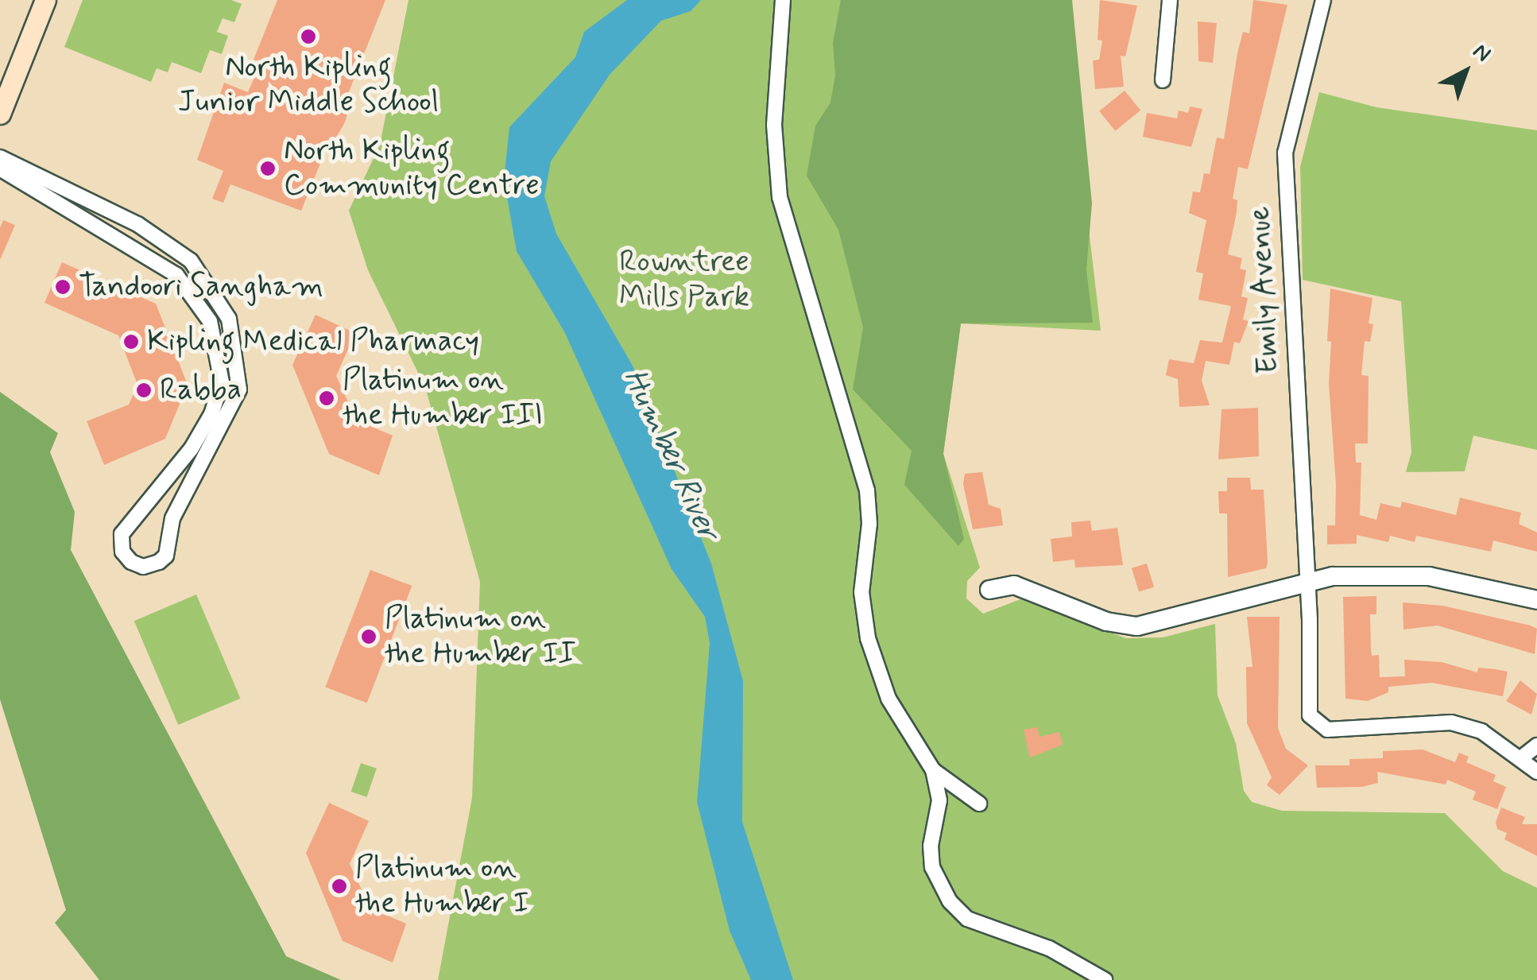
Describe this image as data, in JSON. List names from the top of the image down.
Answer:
{
  "streets": {
    "street": ["Emily Avenue"]
  },
  "water": ["Humber River"],
  "parks": ["Rowntree Mills Park"],
  "places": [
    "North Kipling Junior Middle School",
    "North Kipling Community Centre",
    "Tandoori Sangham",
    "Kipling Medical Pharmacy",
    "Rabba",
    "Platinum on the Humber III",
    "Platinum on the Humber II",
    "Platinum on the Humber I"
  ],
  "north": "top right"
}
